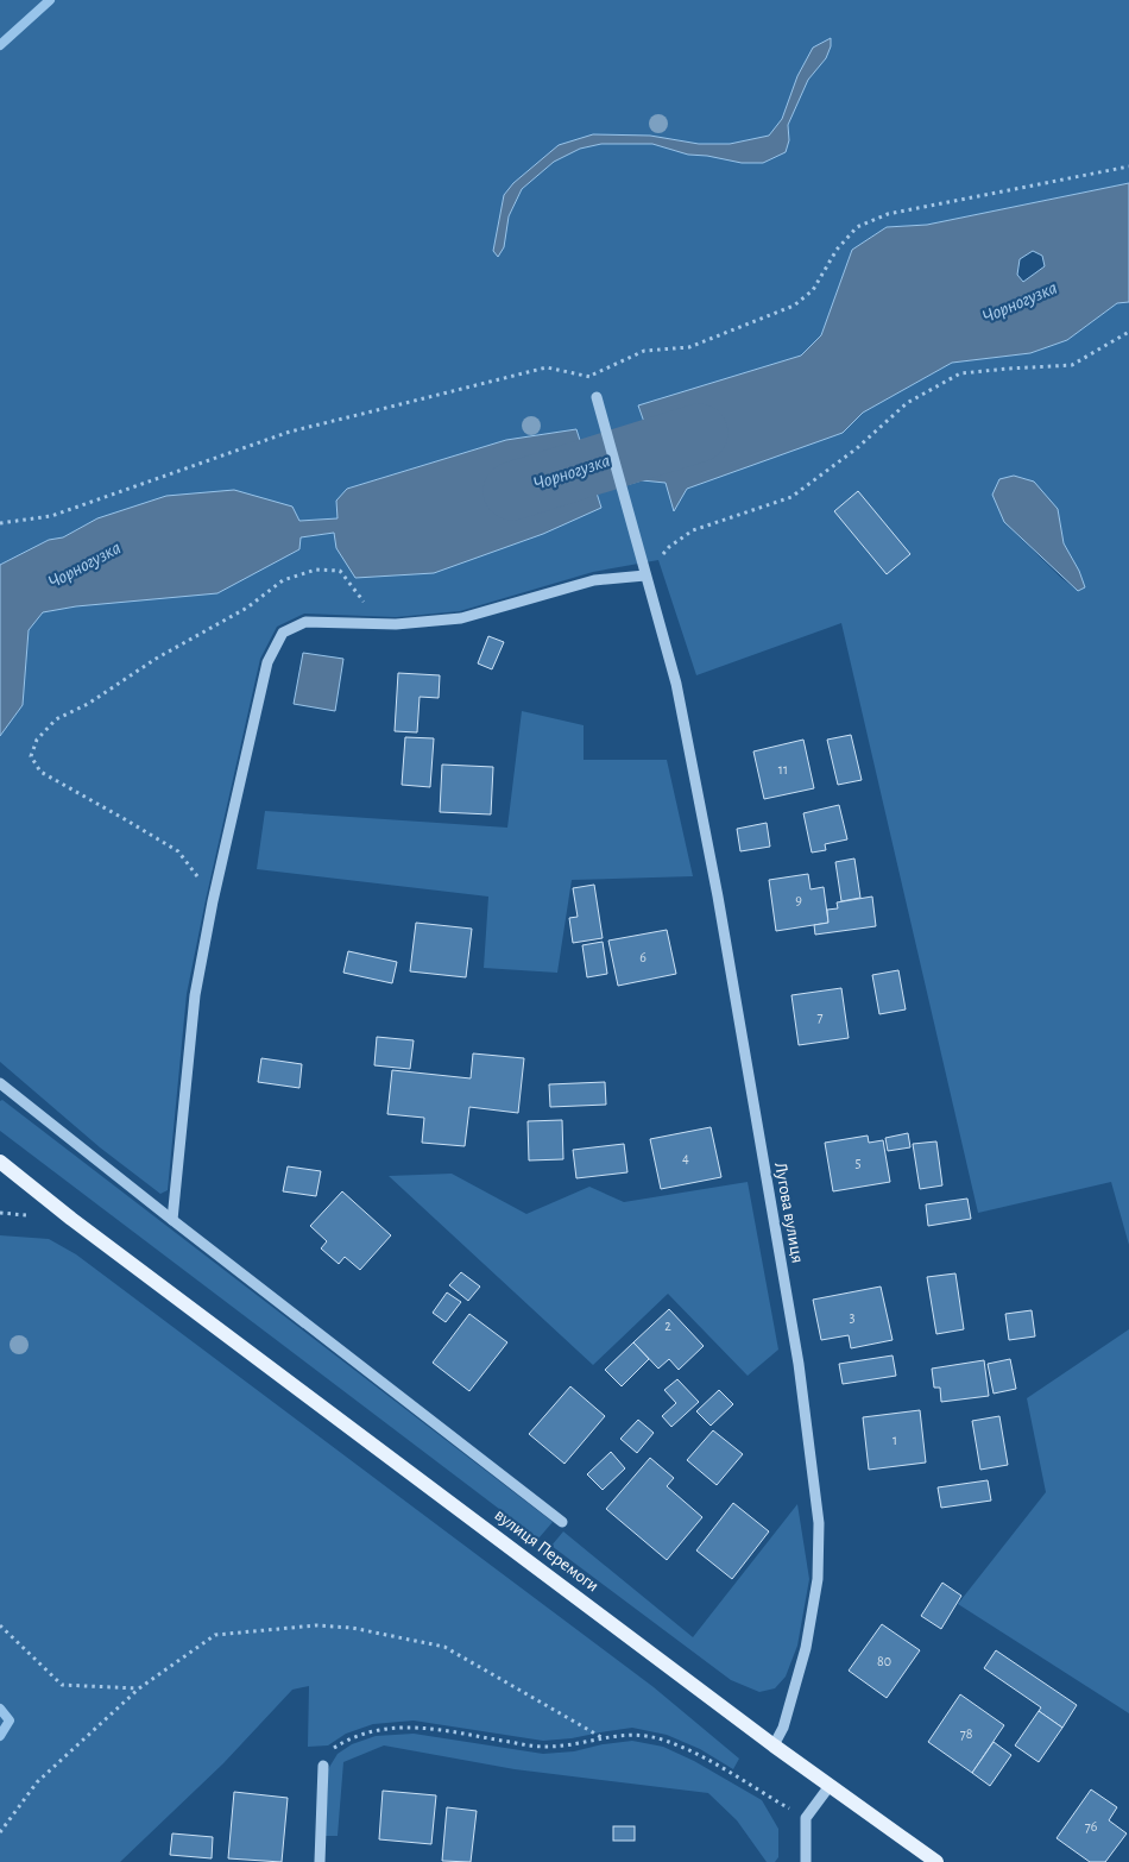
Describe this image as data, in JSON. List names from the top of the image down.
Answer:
{
  "streets": {
    "main road": ["вулиця Перемоги"],
    "street": ["Лугова вулиця"]
  },
  "crossings": [
    ["Лугова вулиця", "вулиця Перемоги"]
  ],
  "water": ["Чорногузка"],
  "house_numbers": [
    "11",
    "9",
    "6",
    "7",
    "4",
    "5",
    "3",
    "2",
    "1",
    "80",
    "78",
    "76"
  ]
}
